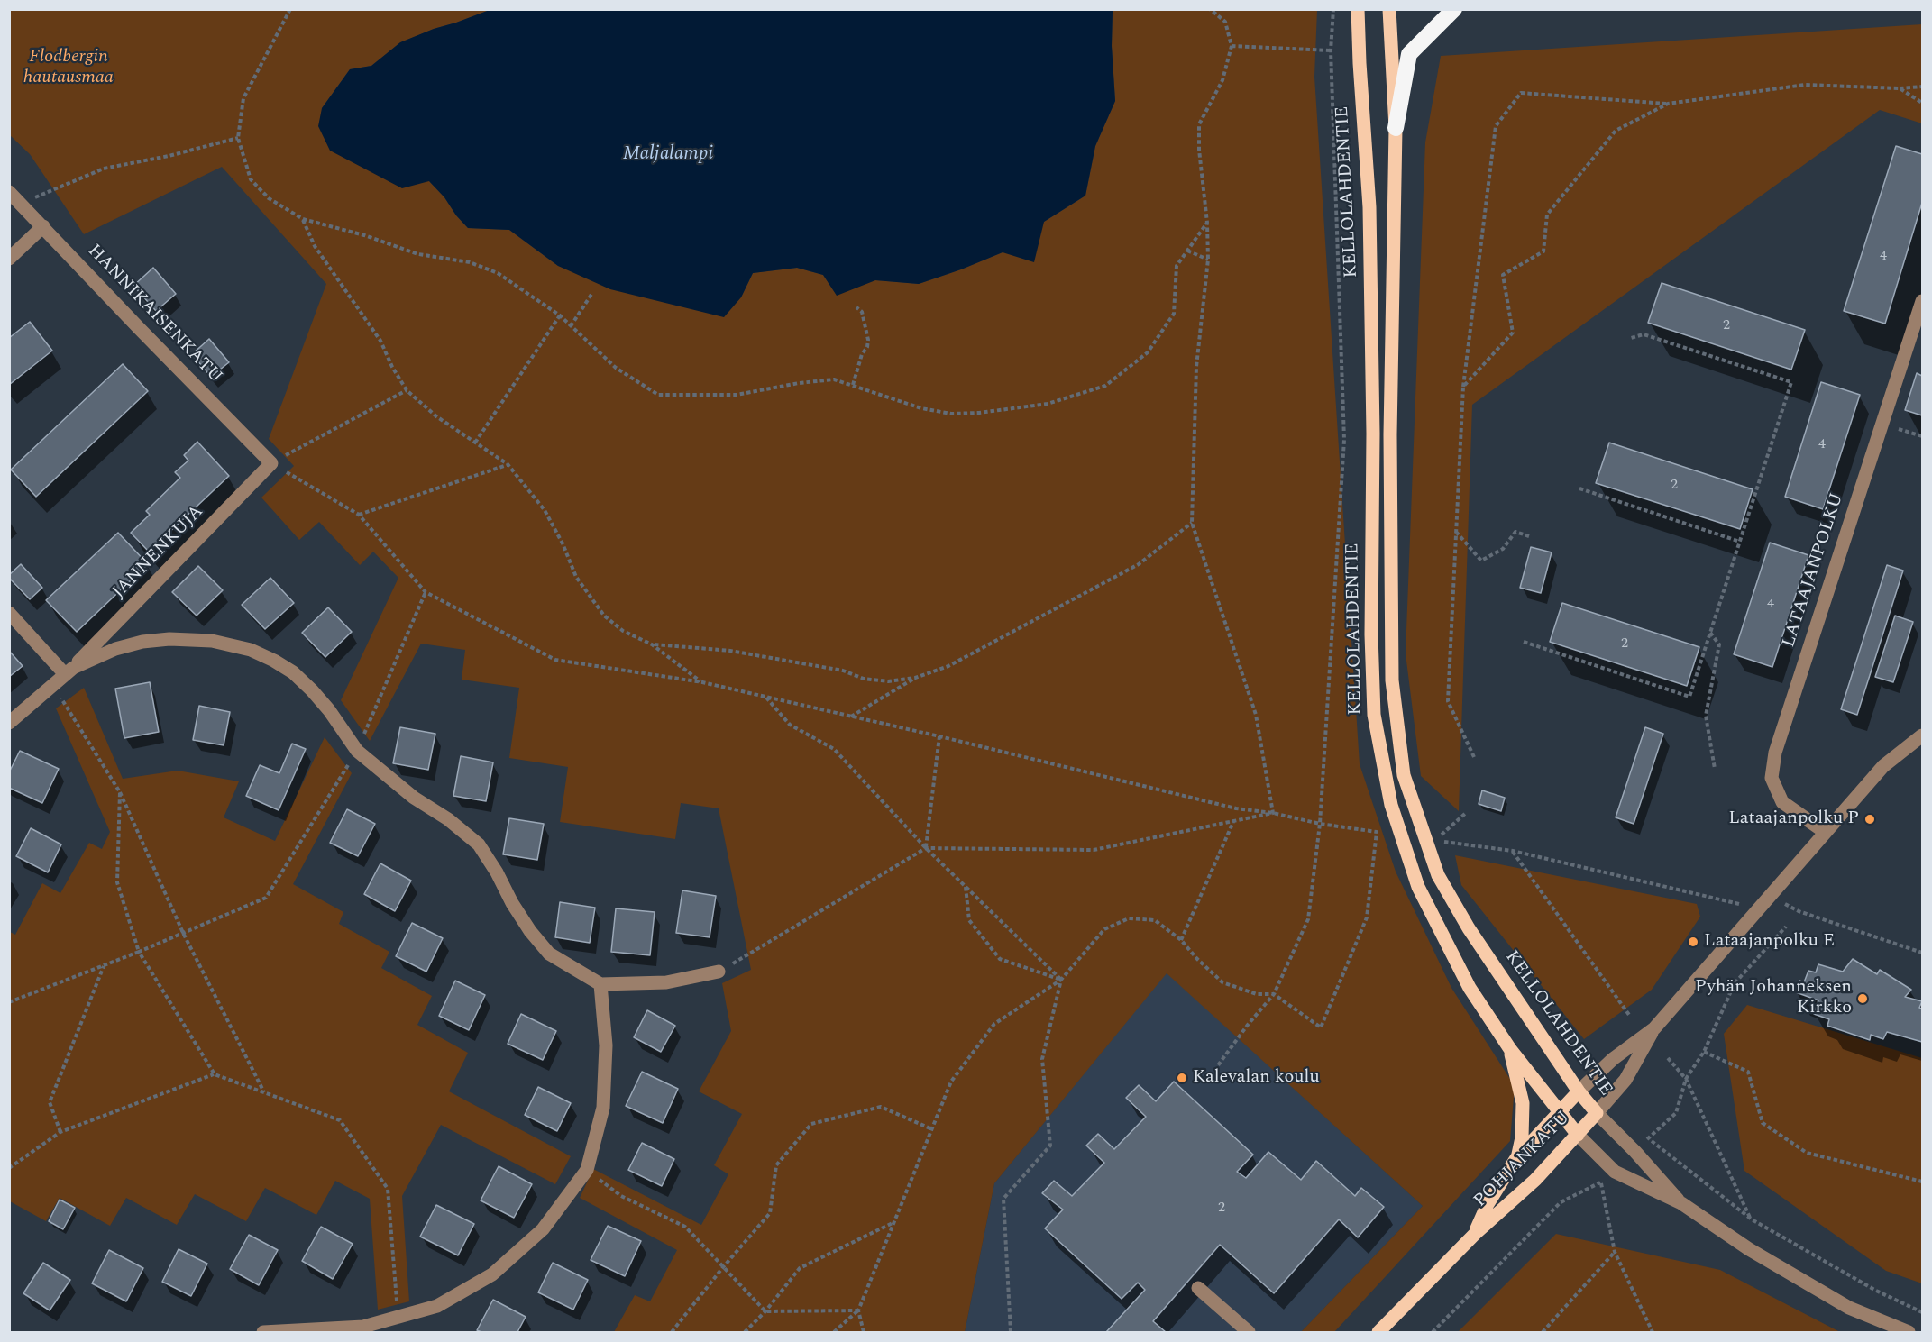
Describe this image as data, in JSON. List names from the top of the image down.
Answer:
{
  "streets": {
    "main road": ["KELLOLAHDENTIE", "POHJANKATU"],
    "street": ["HANNIKAISENKATU", "JANNENKUJA", "LATAAJANPOLKU"]
  },
  "crossings": [
    ["KELLOLAHDENTIE", "POHJANKATU"],
    ["HANNIKAISENKATU", "JANNENKUJA"]
  ],
  "water": ["Maljalampi"],
  "parks": ["Flodbergin hautausmaa"],
  "places": [
    "Lataajanpolku P",
    "Lataajanpolku E",
    "Pyhän Johanneksen Kirkko",
    "Kalevalan koulu"
  ],
  "house_numbers": [
    "4",
    "2",
    "4",
    "2",
    "4",
    "2",
    "2"
  ]
}
